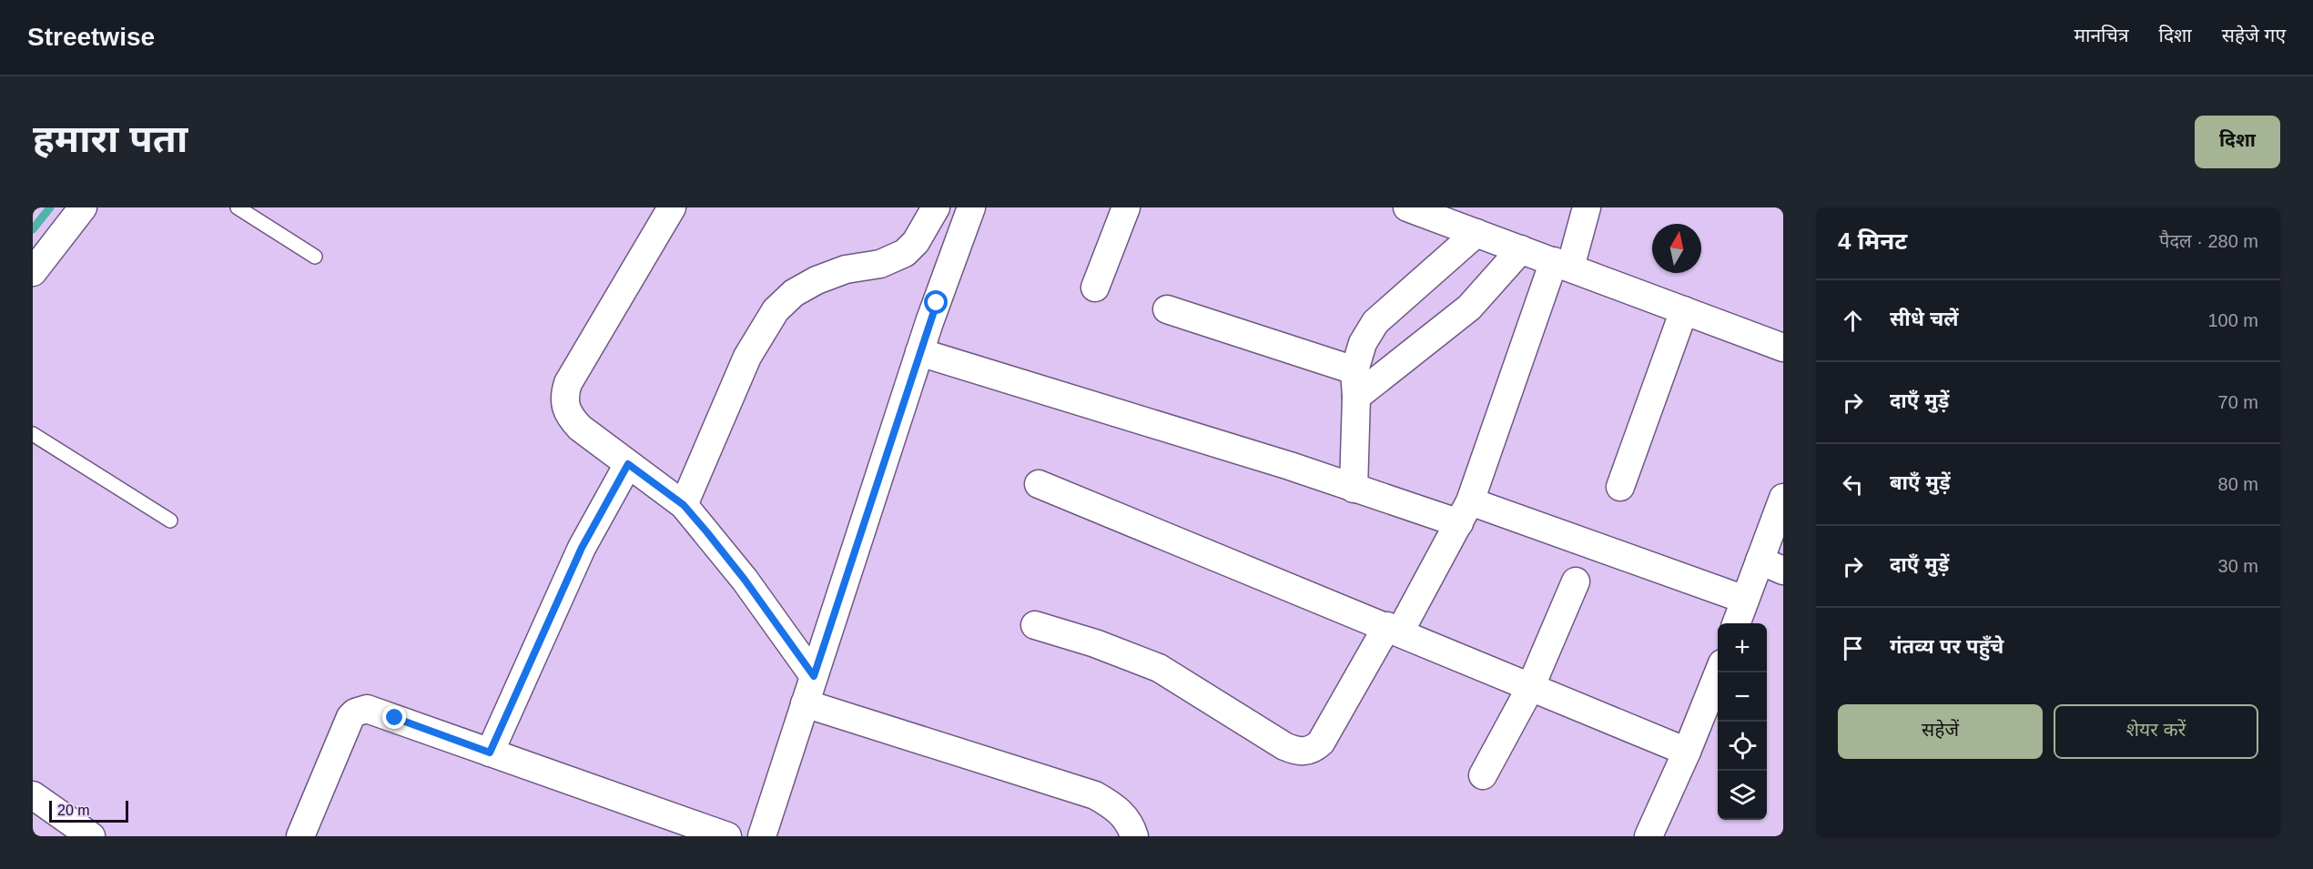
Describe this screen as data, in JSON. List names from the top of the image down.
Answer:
{
  "scale_bar": "20 m",
  "north": "top",
  "page": {
    "header": "Streetwise",
    "nav": ["मानचित्र", "दिशा", "सहेजे गए"],
    "buttons": [
      "दिशा",
      ["सहेजें", "शेयर करें"]
    ],
    "title": "हमारा पता",
    "heading": ["4 मिनट", "पैदल · 280 m"],
    "list": [
      ["सीधे चलें", "100 m"],
      ["दाएँ मुड़ें", "70 m"],
      ["बाएँ मुड़ें", "80 m"],
      ["दाएँ मुड़ें", "30 m"],
      "गंतव्य पर पहुँचे"
    ],
    "map_buttons": ["+", "−"],
    "scale": "20 m"
  }
}
